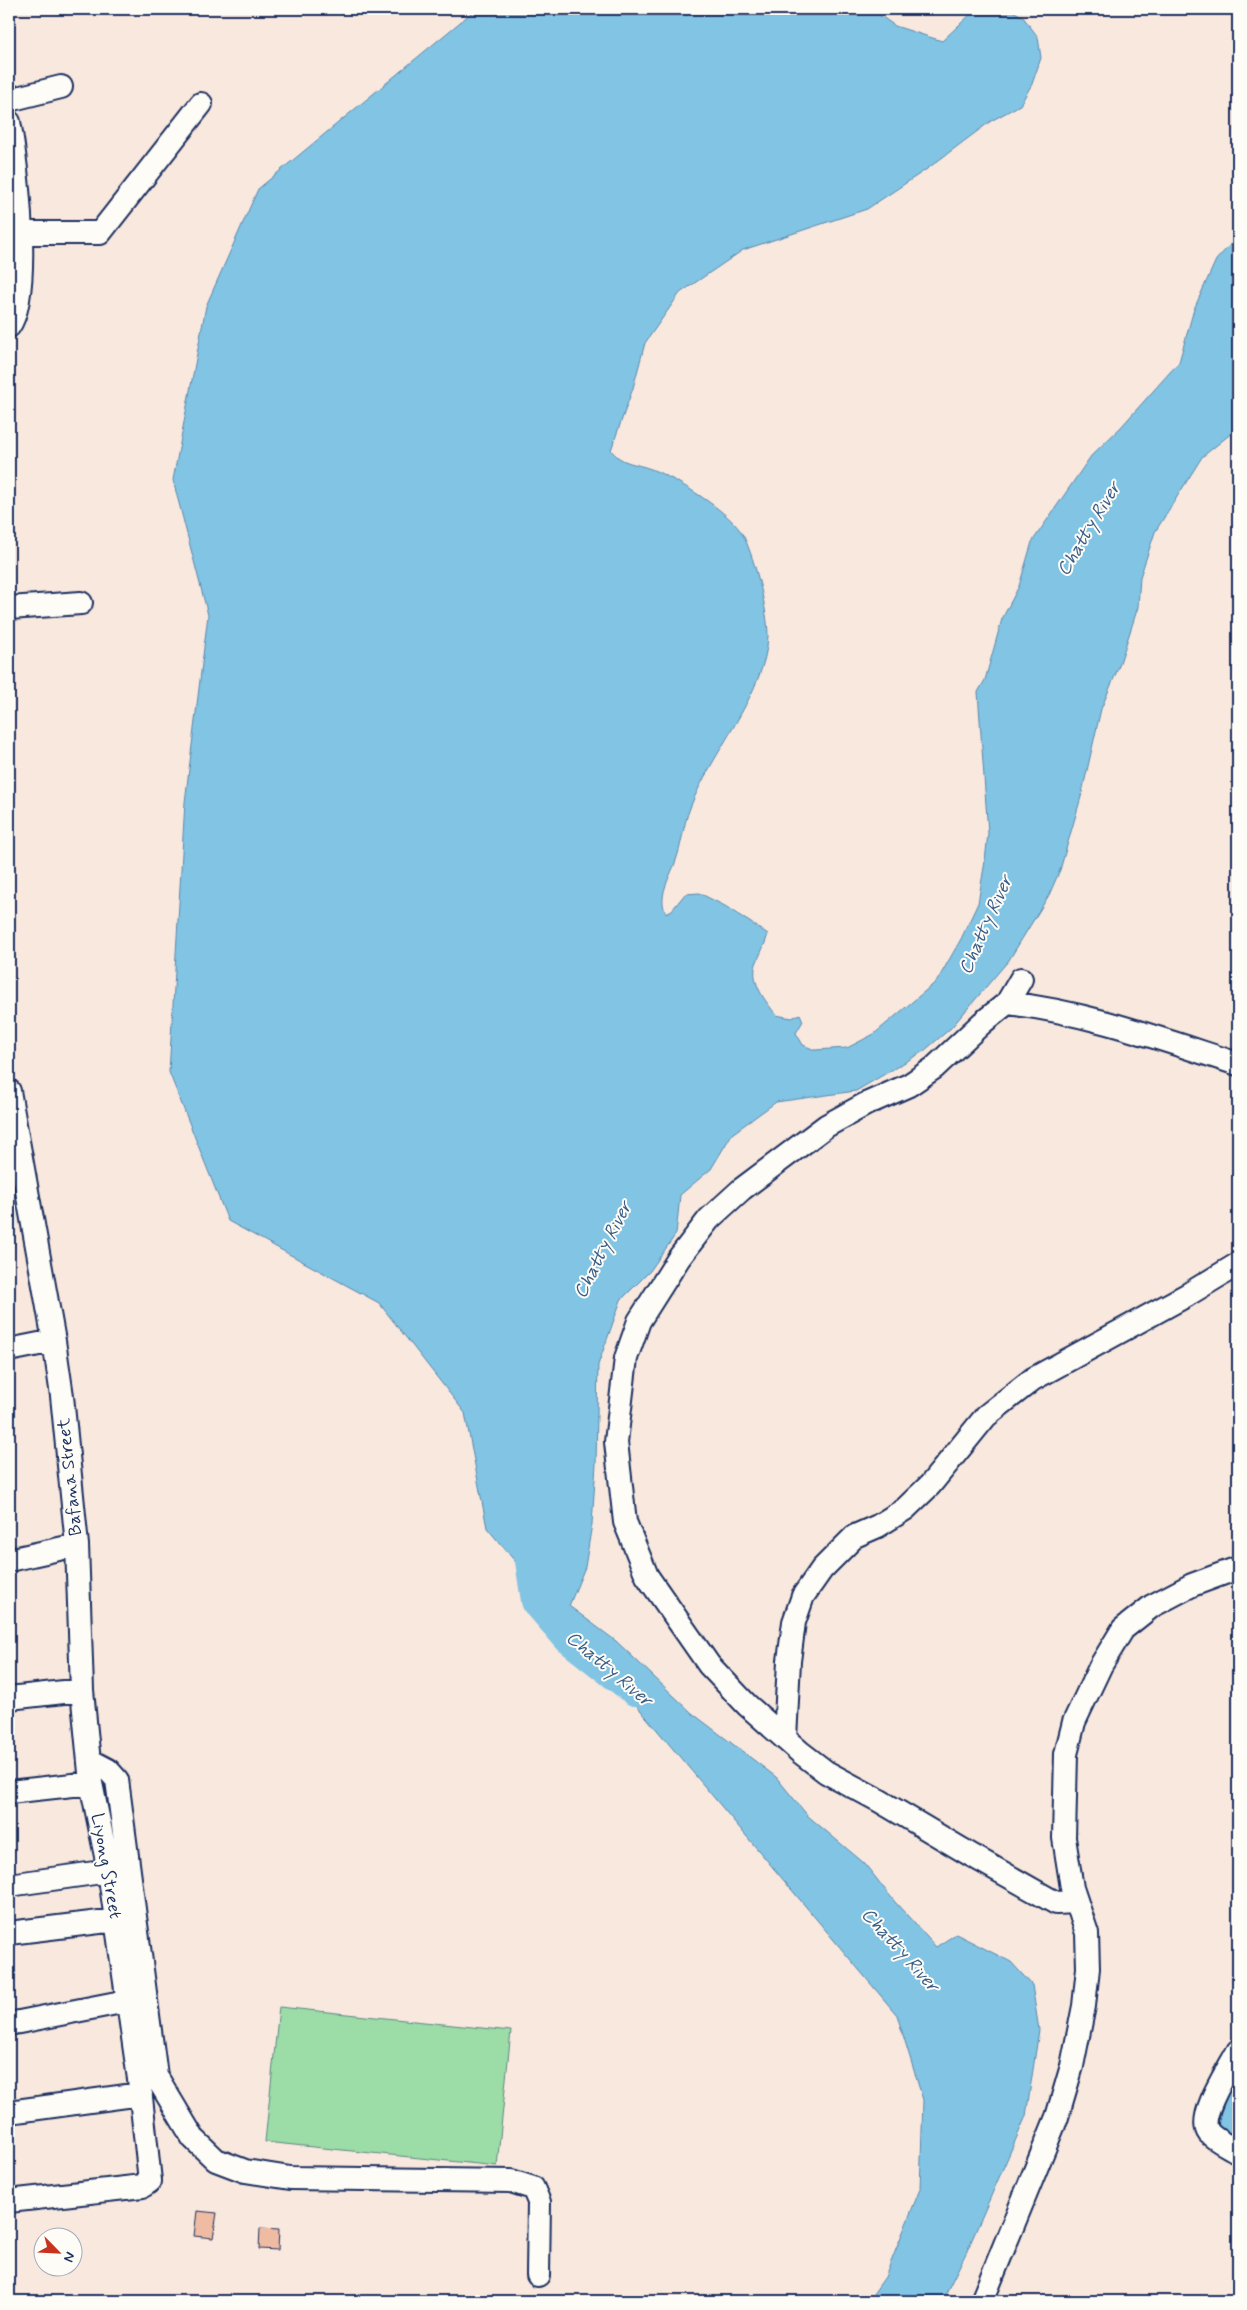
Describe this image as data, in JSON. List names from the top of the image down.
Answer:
{
  "streets": {
    "street": ["Bafana Street", "Liyong Street"]
  },
  "crossings": [
    ["Bafana Street", "Liyong Street"]
  ],
  "water": ["Chatty River"],
  "north": "bottom right"
}
